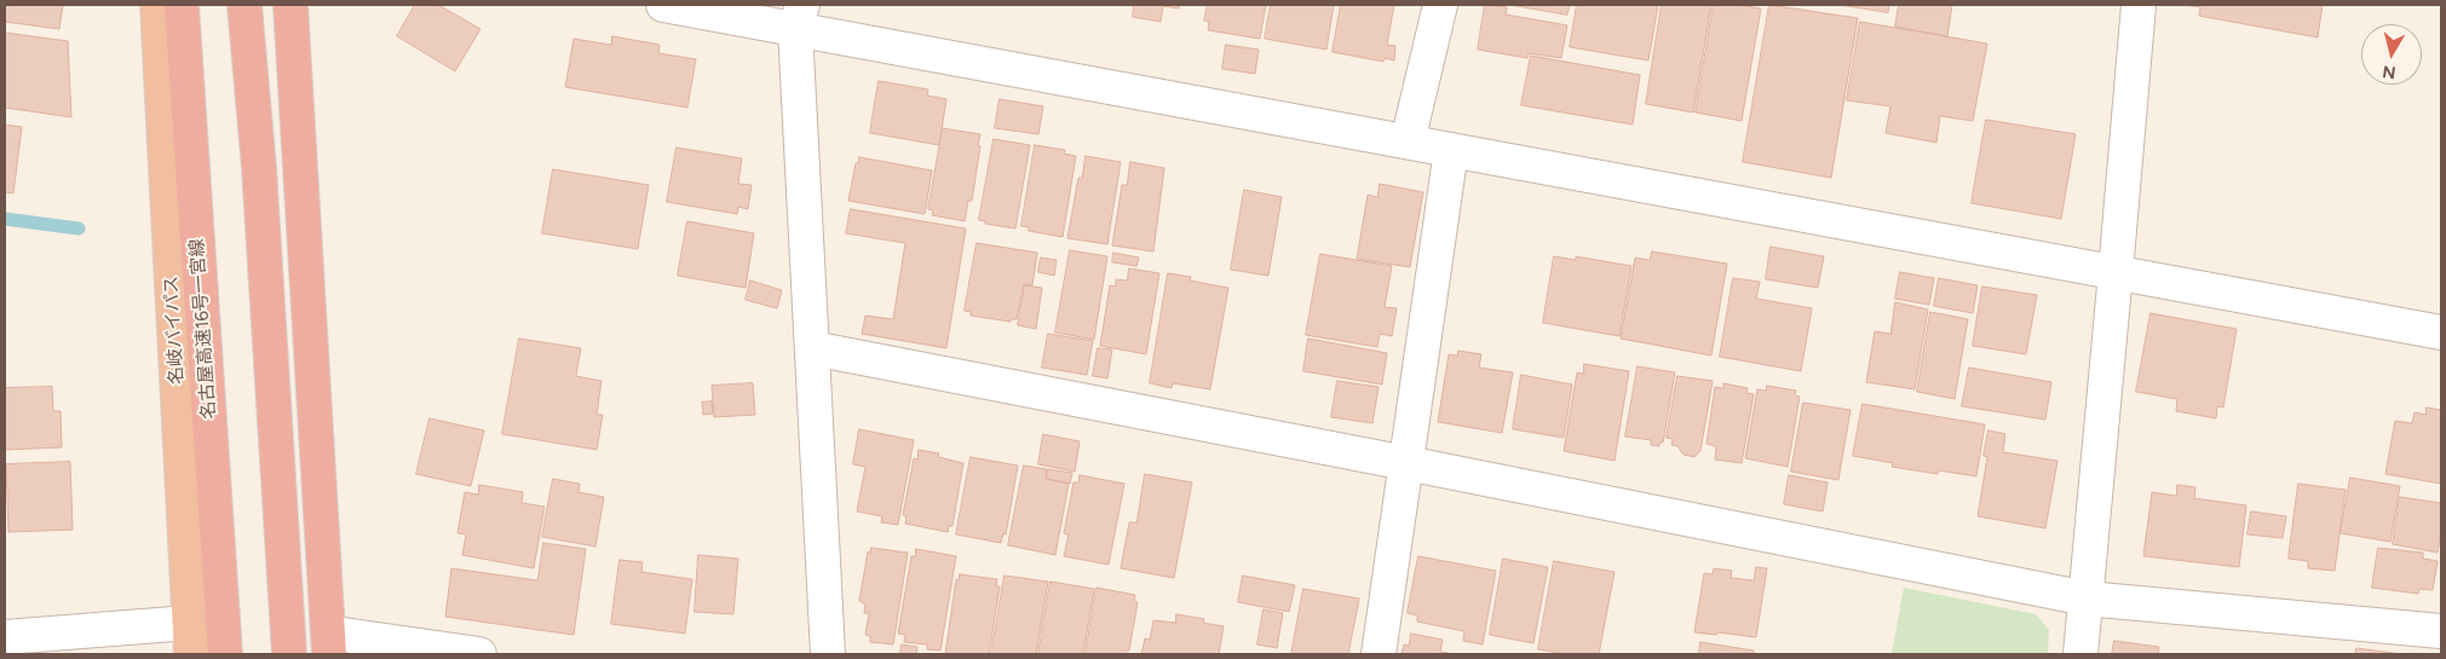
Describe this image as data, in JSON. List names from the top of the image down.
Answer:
{
  "streets": {
    "highway": ["名古屋高速16号一宮線", "名岐バイパス"]
  },
  "north": "bottom"
}
